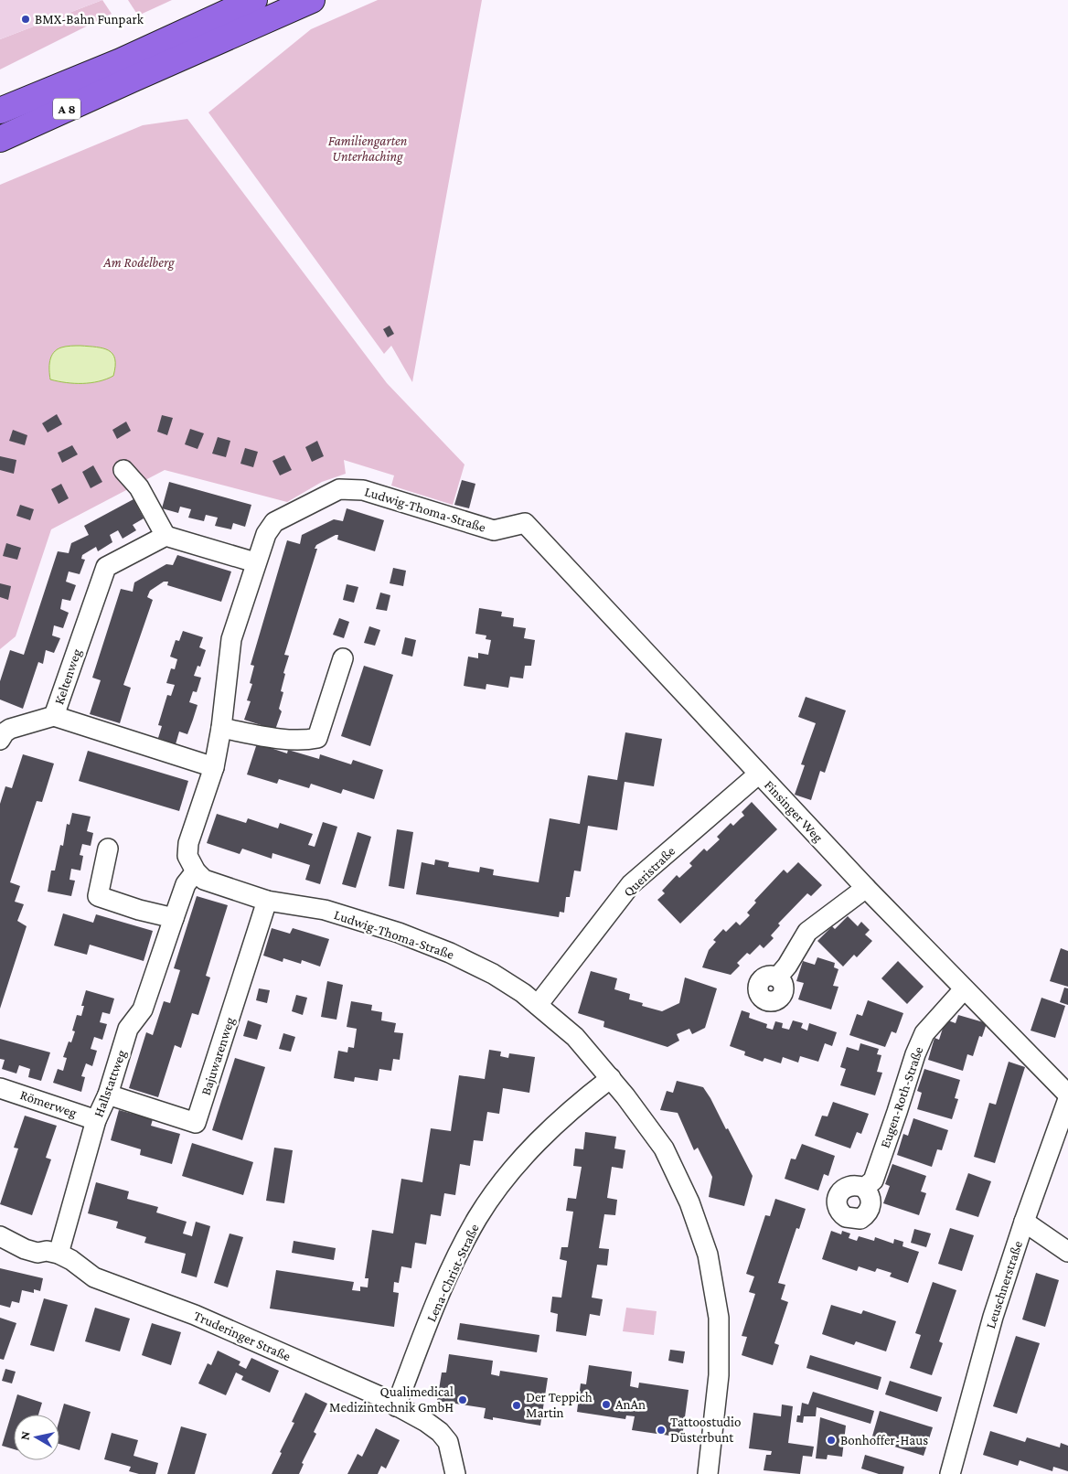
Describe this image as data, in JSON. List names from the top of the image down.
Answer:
{
  "streets": {
    "highway": ["A 8"],
    "street": [
      "Ludwig-Thoma-Straße",
      "Keltenweg",
      "Finsinger Weg",
      "Queristraße",
      "Bajuwarenweg",
      "Hallstattweg",
      "Eugen-Roth-Straße",
      "Römerweg",
      "Lena-Christ-Straße",
      "Leuschnerstraße",
      "Truderinger Straße"
    ]
  },
  "crossings": [
    ["Ludwig-Thoma-Straße", "Keltenweg"],
    ["Ludwig-Thoma-Straße", "Finsinger Weg"],
    ["Ludwig-Thoma-Straße", "Queristraße"],
    ["Ludwig-Thoma-Straße", "Bajuwarenweg"],
    ["Ludwig-Thoma-Straße", "Hallstattweg"],
    ["Ludwig-Thoma-Straße", "Lena-Christ-Straße"],
    ["Finsinger Weg", "Queristraße"],
    ["Finsinger Weg", "Eugen-Roth-Straße"],
    ["Bajuwarenweg", "Hallstattweg"],
    ["Hallstattweg", "Römerweg"],
    ["Hallstattweg", "Truderinger Straße"],
    ["Lena-Christ-Straße", "Truderinger Straße"]
  ],
  "parks": ["Familiengarten Unterhaching", "Am Rodelberg"],
  "places": [
    "BMX-Bahn Funpark",
    "Qualimedical Medizintechnik GmbH",
    "AnAn",
    "Der Teppich Martin",
    "Tattoostudio Düsterbunt",
    "Bonhoffer-Haus"
  ],
  "north": "left"
}
